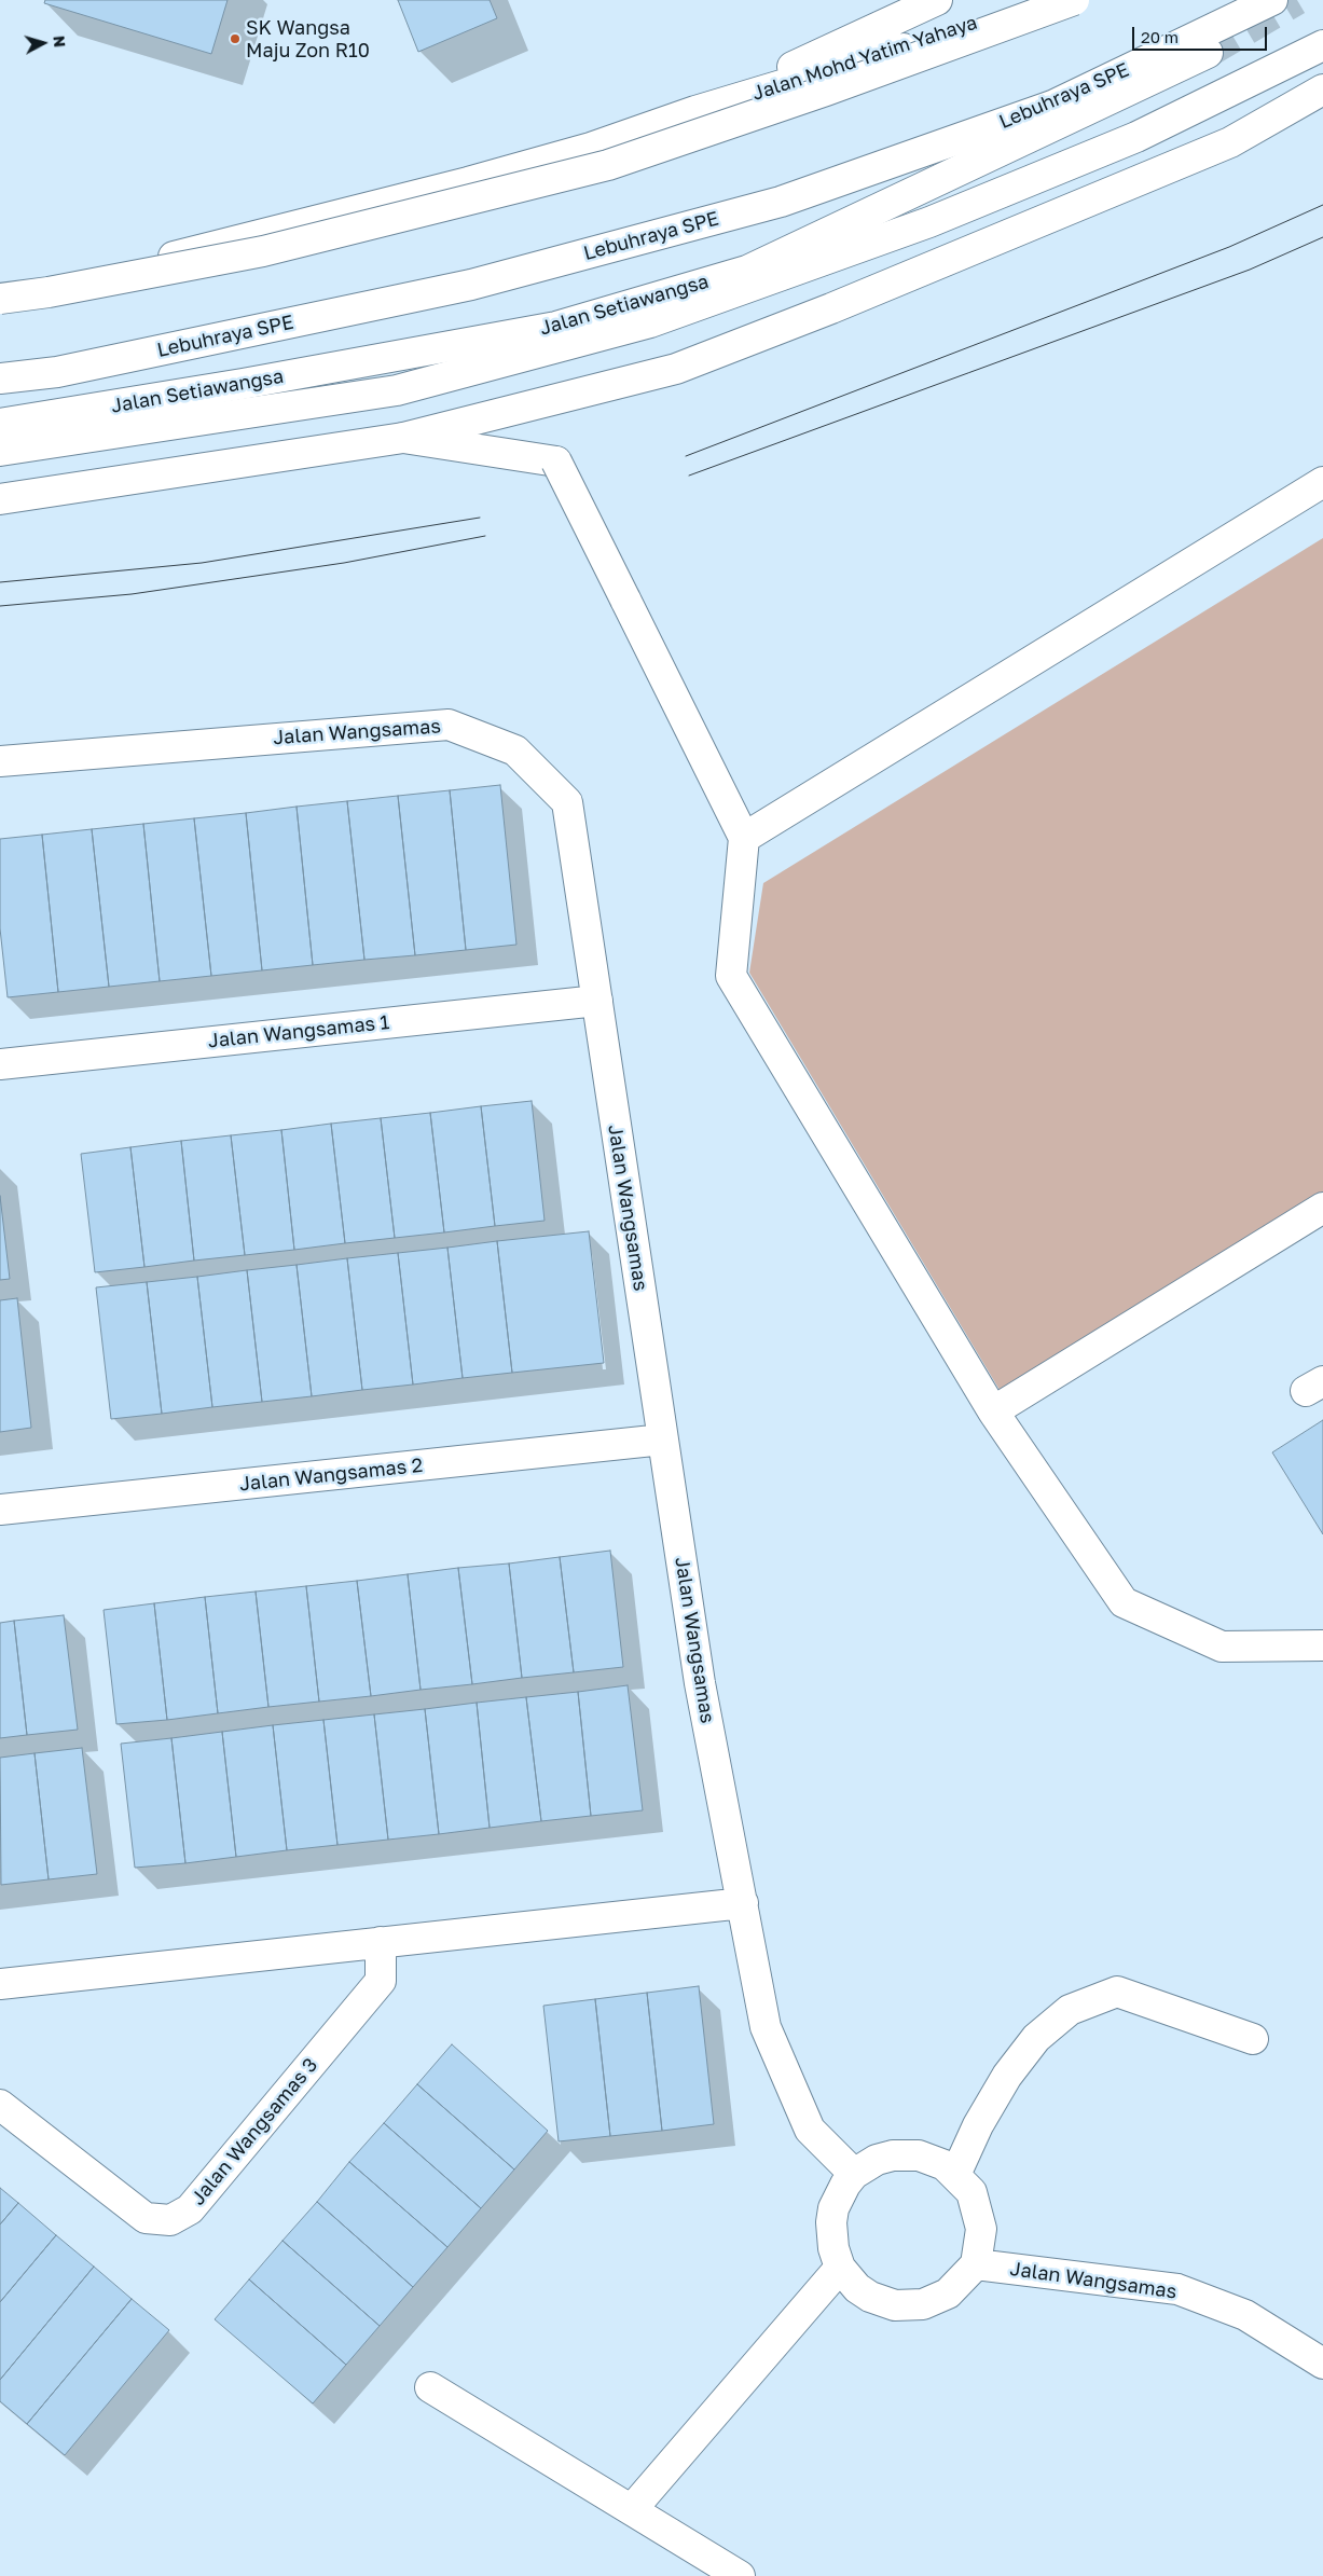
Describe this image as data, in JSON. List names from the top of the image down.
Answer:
{
  "streets": {
    "main road": [
      "Jalan Mohd Yatim Yahaya",
      "Lebuhraya SPE",
      "Jalan Setiawangsa",
      "Jalan Wangsamas",
      "Jalan Wangsamas 1",
      "Jalan Wangsamas 2",
      "Jalan Wangsamas 3"
    ]
  },
  "crossings": [
    ["Jalan Wangsamas", "Jalan Wangsamas 1"],
    ["Jalan Wangsamas", "Jalan Wangsamas 2"]
  ],
  "places": ["SK Wangsa Maju Zon R10"],
  "scale_bar": "20 m",
  "north": "right"
}
